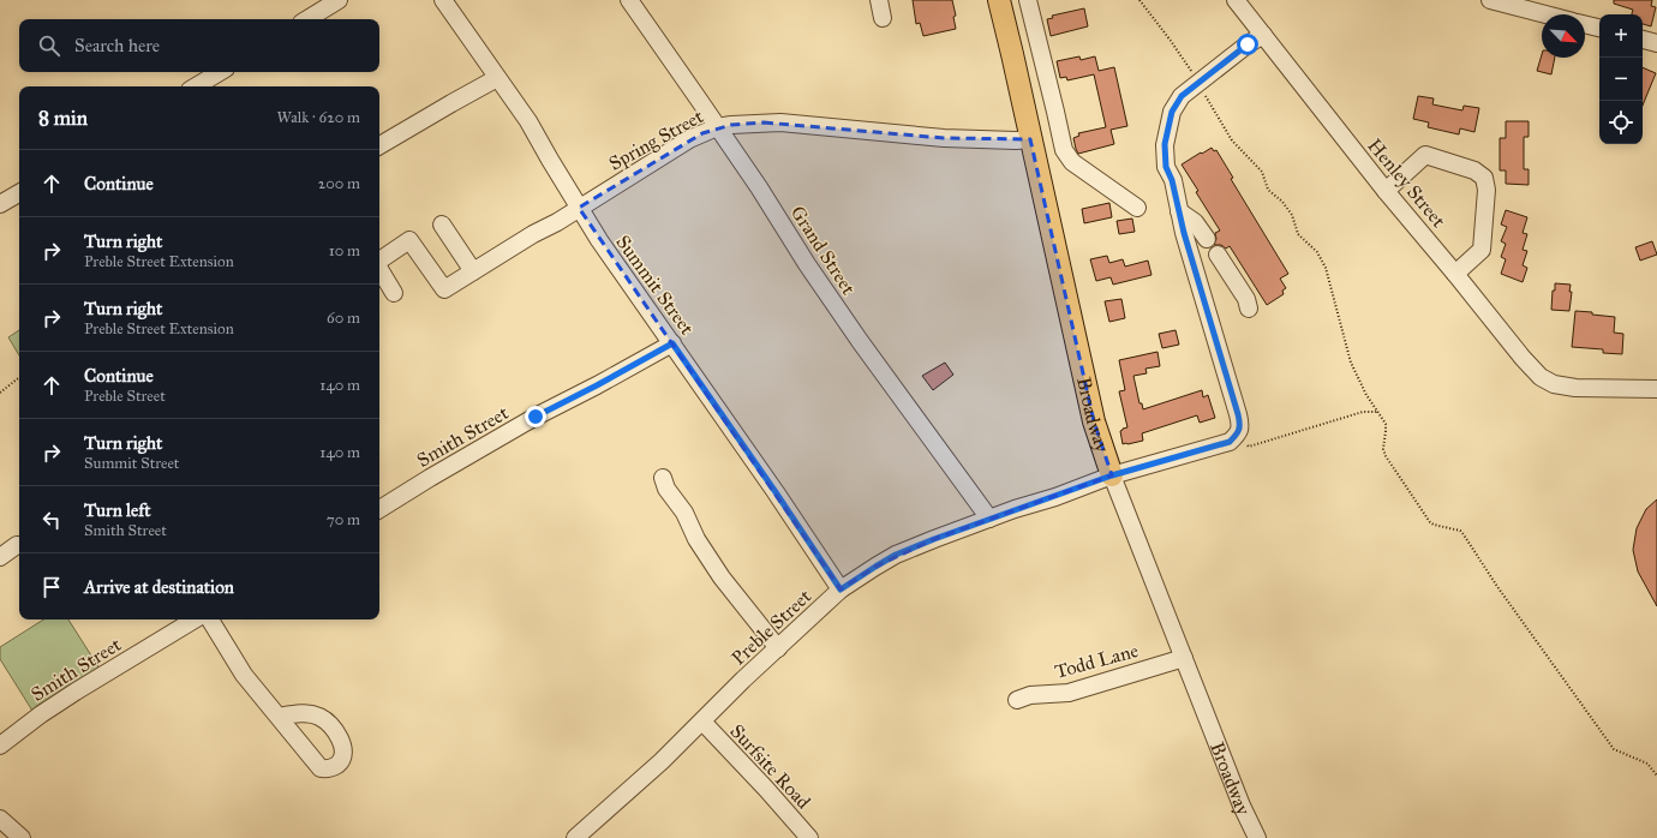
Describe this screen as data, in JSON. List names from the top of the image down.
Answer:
{
  "streets": {
    "main road": ["Broadway"],
    "street": [
      "Spring Street",
      "Henley Street",
      "Grand Street",
      "Summit Street",
      "Smith Street",
      "Preble Street",
      "Todd Lane",
      "Surfsite Road"
    ]
  },
  "crossings": [
    ["Spring Street", "Grand Street"],
    ["Spring Street", "Summit Street"],
    ["Spring Street", "Broadway"],
    ["Grand Street", "Preble Street"],
    ["Summit Street", "Smith Street"],
    ["Summit Street", "Preble Street"],
    ["Broadway", "Preble Street"],
    ["Broadway", "Todd Lane"],
    ["Preble Street", "Surfsite Road"]
  ],
  "north": "bottom right",
  "page": {
    "map_buttons": ["+", "−"],
    "search": "Search here",
    "heading": ["8 min", "Walk · 620 m"],
    "list": [
      ["Continue", "200 m"],
      ["Turn right", "Preble Street Extension", "10 m"],
      ["Turn right", "Preble Street Extension", "60 m"],
      ["Continue", "Preble Street", "140 m"],
      ["Turn right", "Summit Street", "140 m"],
      ["Turn left", "Smith Street", "70 m"],
      "Arrive at destination"
    ]
  }
}
